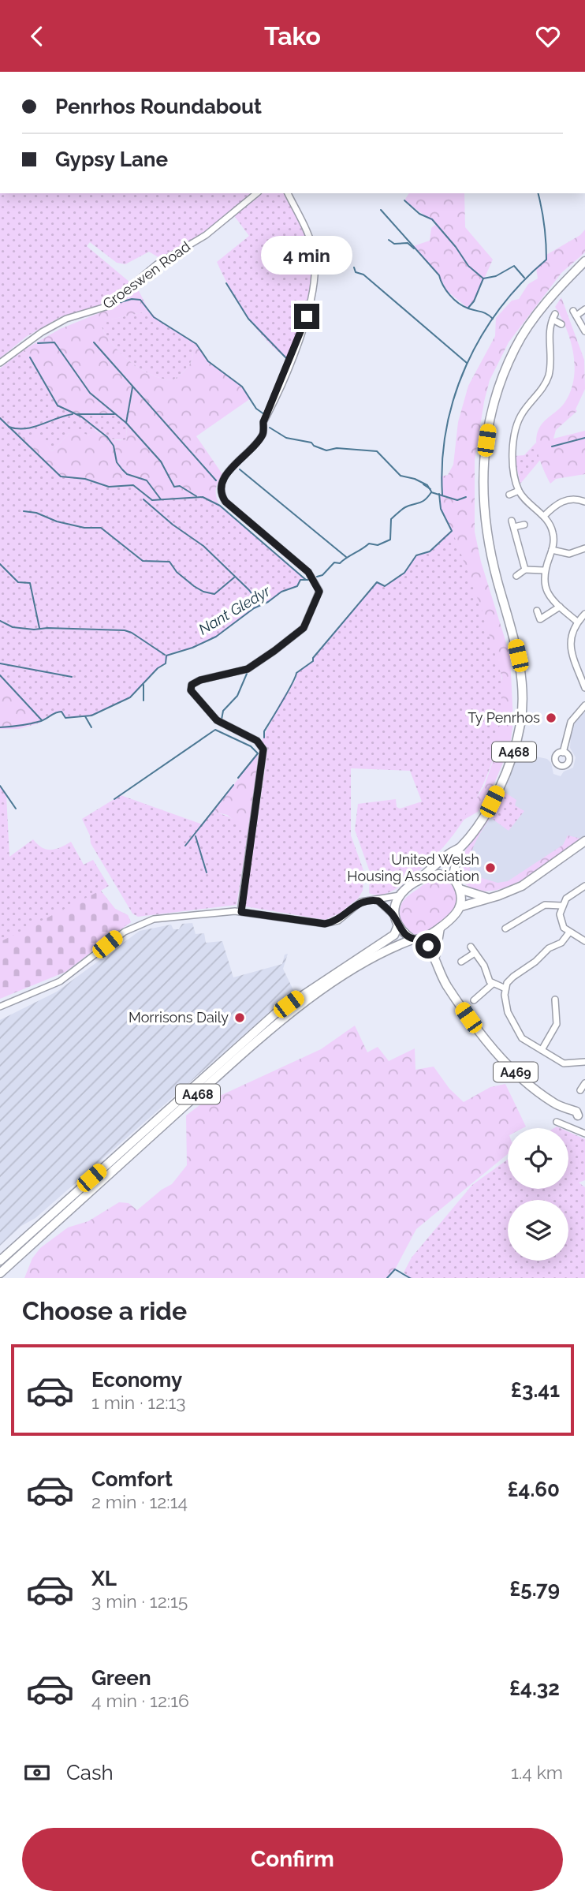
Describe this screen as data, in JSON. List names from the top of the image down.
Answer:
{
  "streets": {
    "main road": ["A468", "A469"],
    "street": ["Groeswen Road"]
  },
  "crossings": [
    ["A468", "A469"]
  ],
  "water": ["Nant Gledyr"],
  "places": ["Ty Penrhos", "United Welsh Housing Association", "Morrisons Daily"],
  "page": {
    "header": "Tako",
    "banner": ["Penrhos Roundabout", "Gypsy Lane"],
    "bubble": "4 min",
    "heading": "Choose a ride",
    "list": [
      {
        "name": "Economy",
        "note": "1 min · 12:13",
        "value": "£3.41"
      },
      {
        "name": "Comfort",
        "note": "2 min · 12:14",
        "value": "£4.60"
      },
      {
        "name": "XL",
        "note": "3 min · 12:15",
        "value": "£5.79"
      },
      {
        "name": "Green",
        "note": "4 min · 12:16",
        "value": "£4.32"
      }
    ],
    "pay": ["Cash", "1.4 km"],
    "buttons": "Confirm"
  }
}
